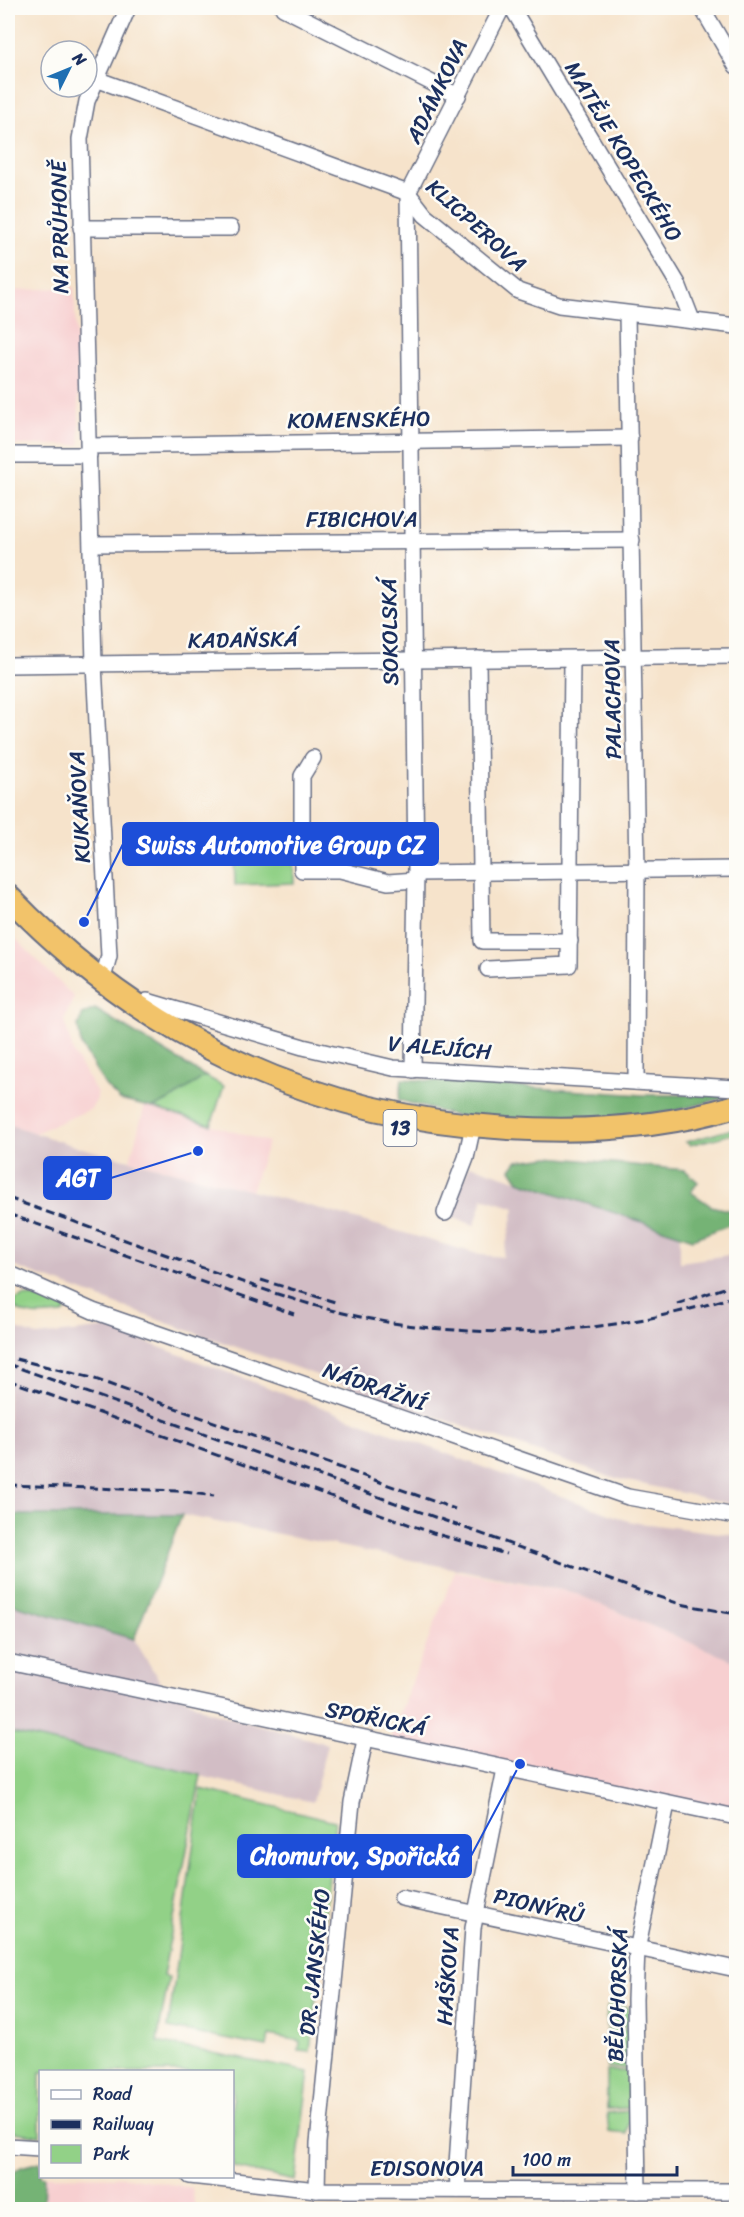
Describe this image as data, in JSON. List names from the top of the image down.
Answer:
{
  "streets": {
    "highway": ["13"],
    "street": [
      "ADÁMKOVA",
      "MATĚJE KOPECKÉHO",
      "KLICPEROVA",
      "NA PRŮHONĚ",
      "KOMENSKÉHO",
      "FIBICHOVA",
      "SOKOLSKÁ",
      "KADAŇSKÁ",
      "PALACHOVA",
      "KUKAŇOVA",
      "V ALEJÍCH",
      "NÁDRAŽNÍ",
      "SPOŘICKÁ",
      "PIONÝRŮ",
      "DR. JANSKÉHO",
      "HAŠKOVA",
      "BĚLOHORSKÁ",
      "EDISONOVA"
    ]
  },
  "crossings": [
    ["ADÁMKOVA", "KLICPEROVA"],
    ["ADÁMKOVA", "SOKOLSKÁ"],
    ["MATĚJE KOPECKÉHO", "KLICPEROVA"],
    ["KLICPEROVA", "SOKOLSKÁ"],
    ["KLICPEROVA", "PALACHOVA"],
    ["NA PRŮHONĚ", "KOMENSKÉHO"],
    ["NA PRŮHONĚ", "FIBICHOVA"],
    ["NA PRŮHONĚ", "KADAŇSKÁ"],
    ["NA PRŮHONĚ", "KUKAŇOVA"],
    ["KOMENSKÉHO", "SOKOLSKÁ"],
    ["KOMENSKÉHO", "PALACHOVA"],
    ["FIBICHOVA", "SOKOLSKÁ"],
    ["FIBICHOVA", "PALACHOVA"],
    ["SOKOLSKÁ", "KADAŇSKÁ"],
    ["SOKOLSKÁ", "V ALEJÍCH"],
    ["KADAŇSKÁ", "PALACHOVA"],
    ["KADAŇSKÁ", "KUKAŇOVA"],
    ["PALACHOVA", "V ALEJÍCH"],
    ["KUKAŇOVA", "13"],
    ["SPOŘICKÁ", "DR. JANSKÉHO"],
    ["SPOŘICKÁ", "HAŠKOVA"],
    ["SPOŘICKÁ", "BĚLOHORSKÁ"],
    ["PIONÝRŮ", "HAŠKOVA"],
    ["PIONÝRŮ", "BĚLOHORSKÁ"],
    ["DR. JANSKÉHO", "EDISONOVA"],
    ["HAŠKOVA", "EDISONOVA"],
    ["BĚLOHORSKÁ", "EDISONOVA"]
  ],
  "places": ["Swiss Automotive Group CZ", "AGT", "Chomutov, Spořická"],
  "legend": ["Road", "Railway", "Park"],
  "scale_bar": "100 m",
  "north": "top right"
}
